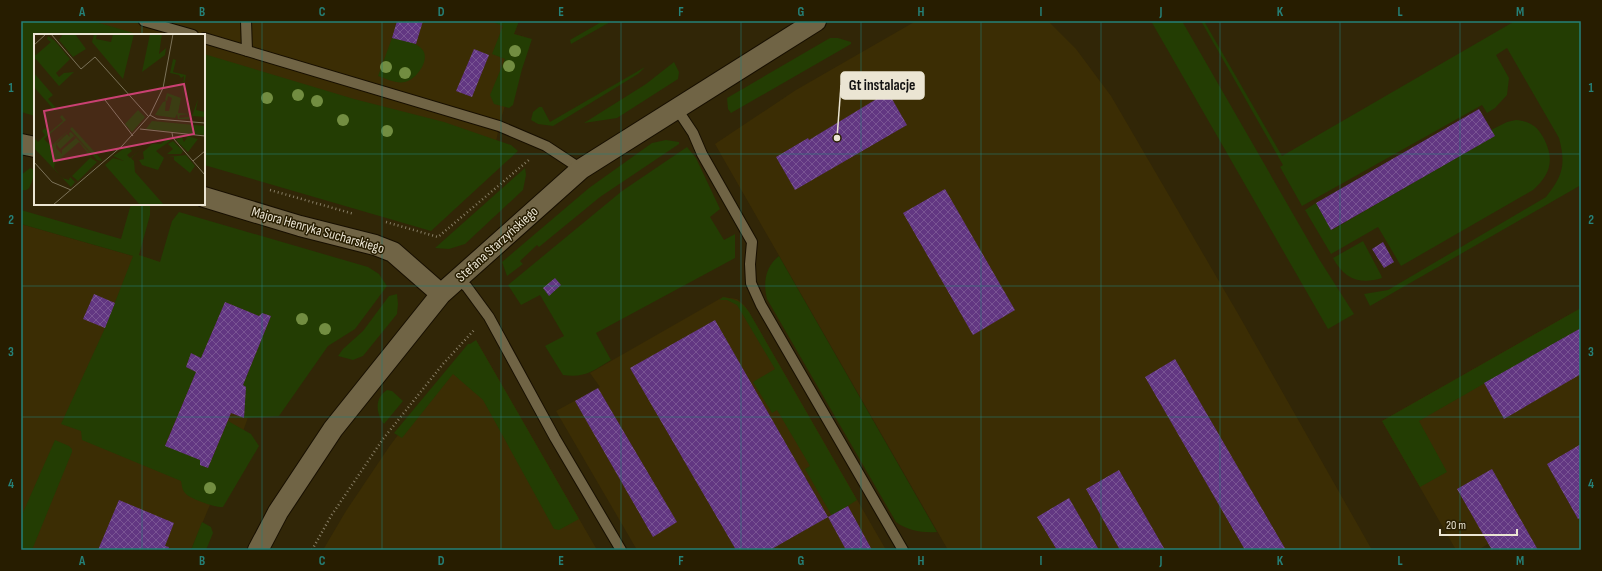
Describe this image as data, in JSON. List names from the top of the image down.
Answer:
{
  "streets": {
    "street": ["Majora Henryka Sucharskiego", "Stefana Starzyńskiego"]
  },
  "crossings": [
    ["Majora Henryka Sucharskiego", "Stefana Starzyńskiego"]
  ],
  "places": ["Gt instalacje"],
  "scale_bar": "20 m",
  "grid": {
    "columns": [
      "A",
      "B",
      "C",
      "D",
      "E",
      "F",
      "G",
      "H",
      "I",
      "J",
      "K",
      "L",
      "M"
    ],
    "rows": [
      "1",
      "2",
      "3",
      "4"
    ]
  }
}
